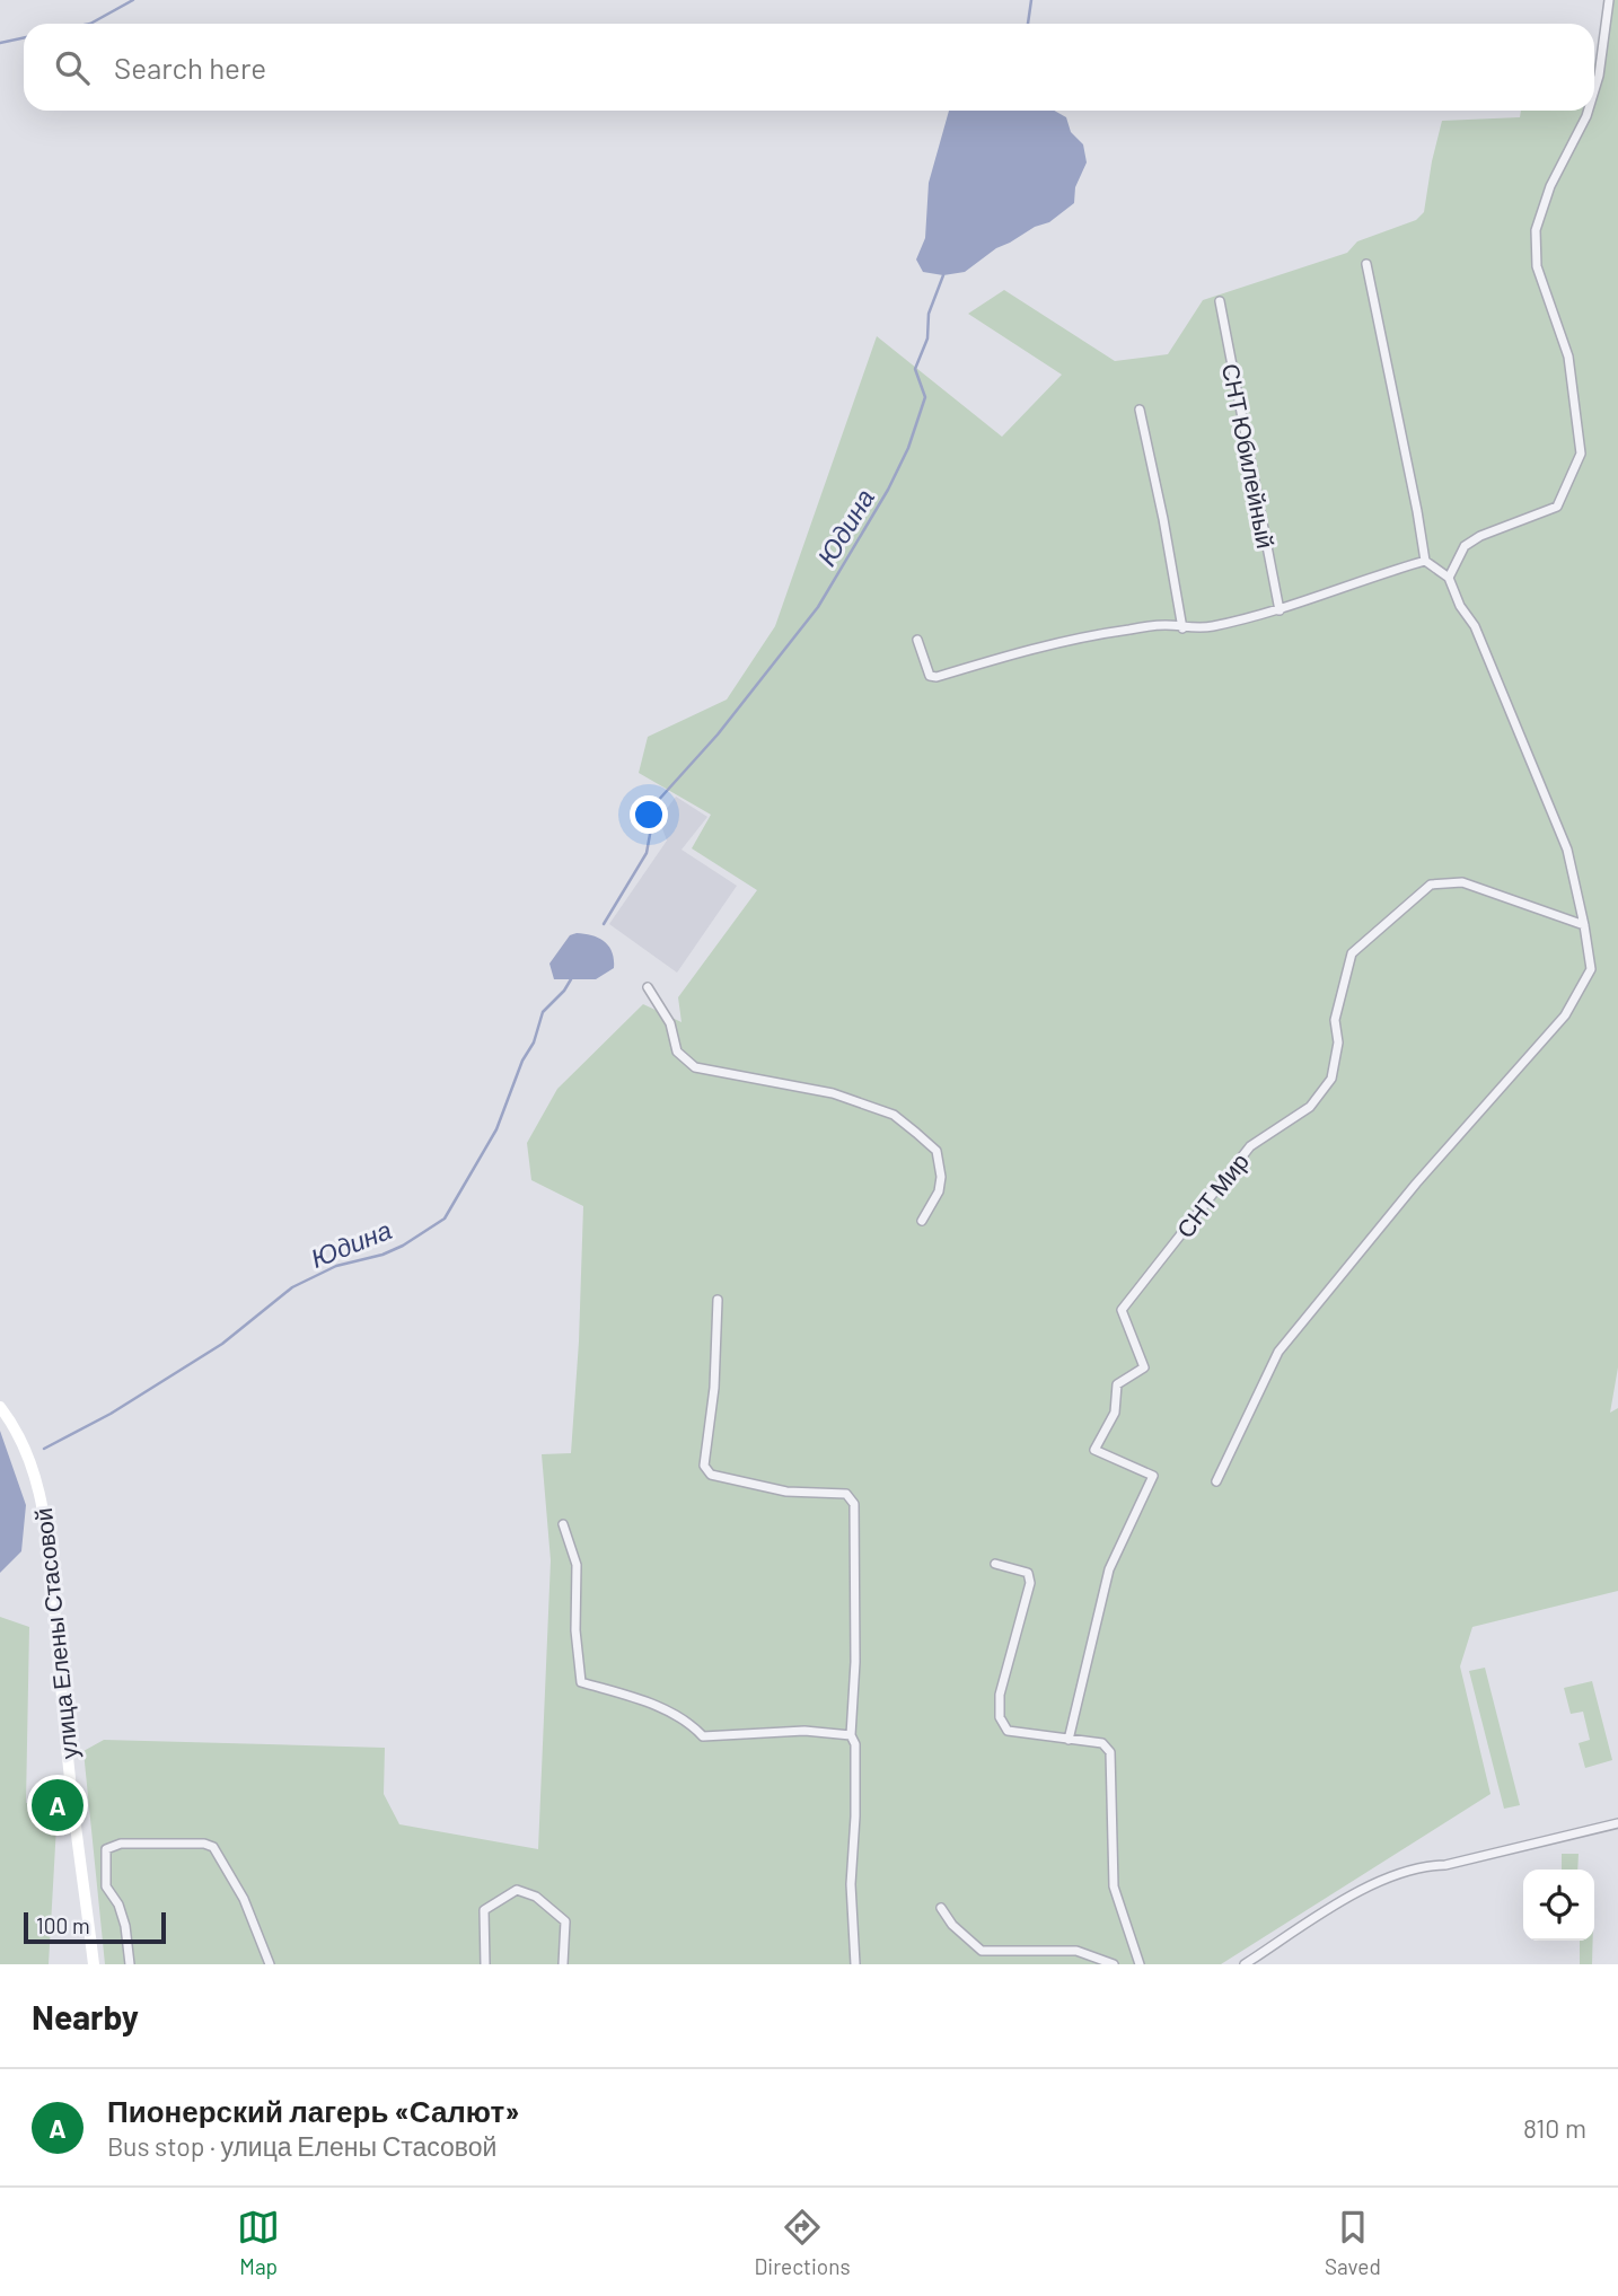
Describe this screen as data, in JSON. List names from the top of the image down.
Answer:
{
  "streets": {
    "main road": ["улица Елены Стасовой"],
    "street": ["СНТ Юбилейный", "СНТ Мир"]
  },
  "water": ["Юдина"],
  "scale_bar": "100 m",
  "page": {
    "search": "Search here",
    "pins": "A",
    "scale": "100 m",
    "heading": "Nearby",
    "list": [
      {
        "mark": "A",
        "name": "Пионерский лагерь «Салют»",
        "note": "Bus stop · улица Елены Стасовой",
        "value": "810 m"
      }
    ],
    "nav": ["Map", "Directions", "Saved"]
  }
}
